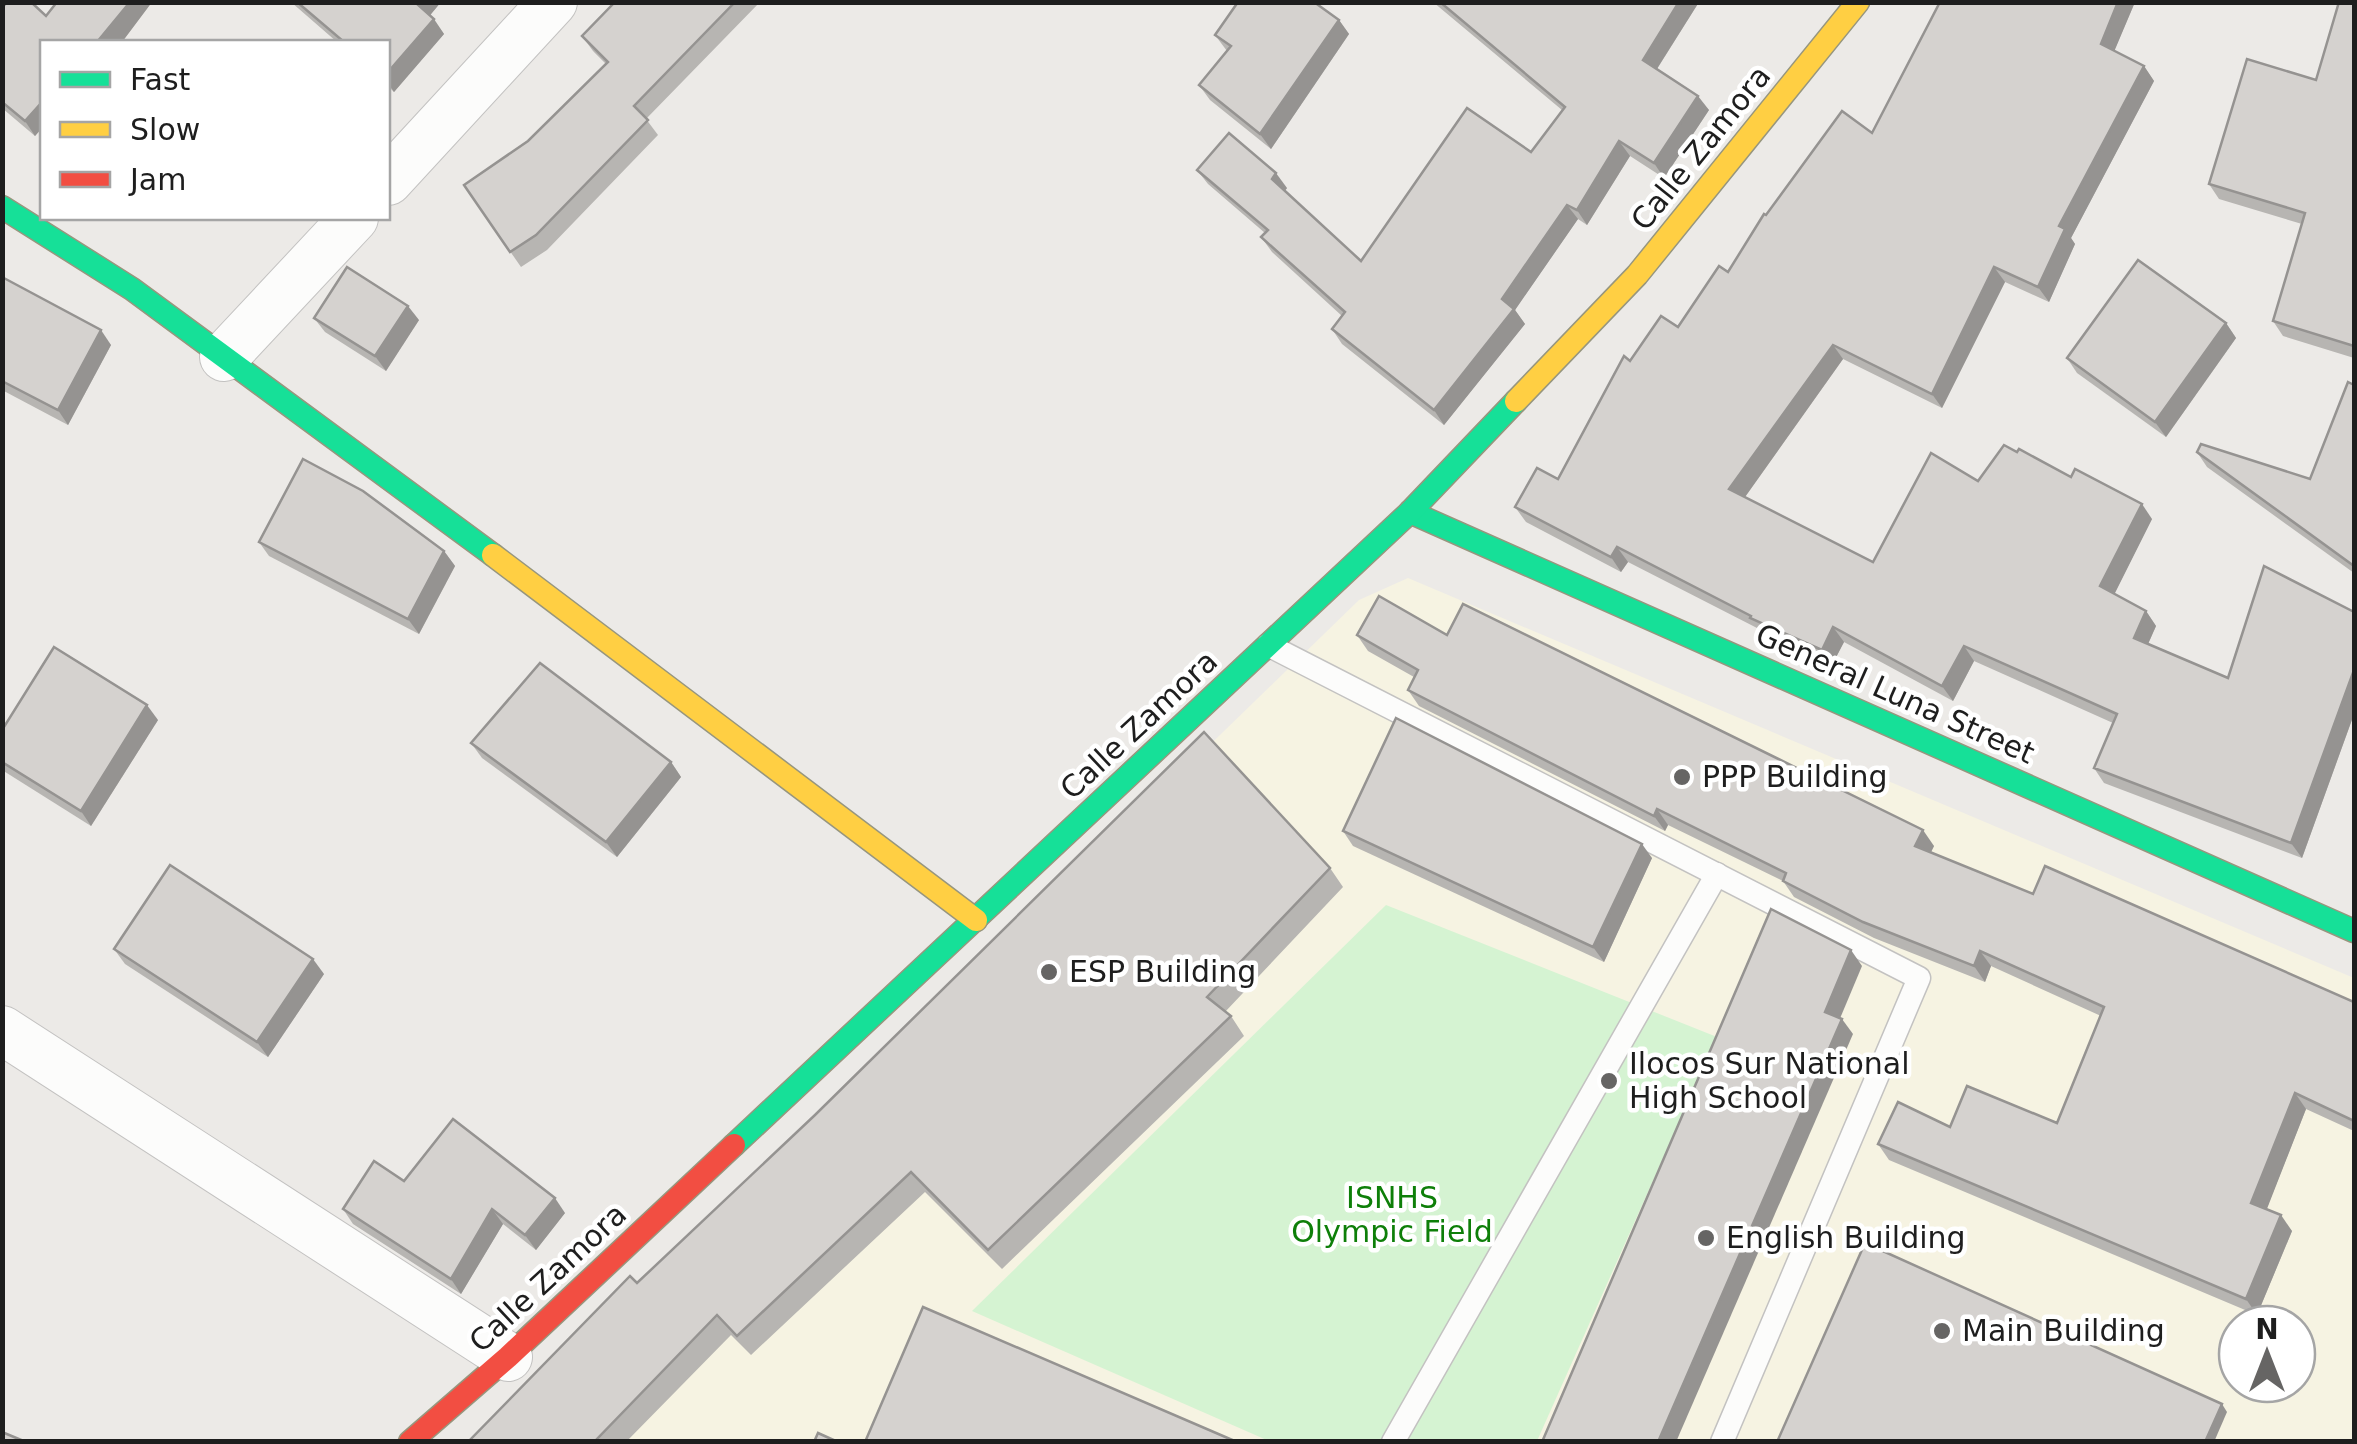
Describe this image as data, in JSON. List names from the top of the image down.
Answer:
{
  "streets": {
    "street": ["Calle Zamora", "General Luna Street"]
  },
  "crossings": [
    ["Calle Zamora", "General Luna Street"]
  ],
  "parks": ["ISNHS Olympic Field"],
  "places": [
    "PPP Building",
    "ESP Building",
    "Ilocos Sur National High School",
    "English Building",
    "Main Building"
  ],
  "legend": ["Fast", "Slow", "Jam"],
  "north": "top"
}
